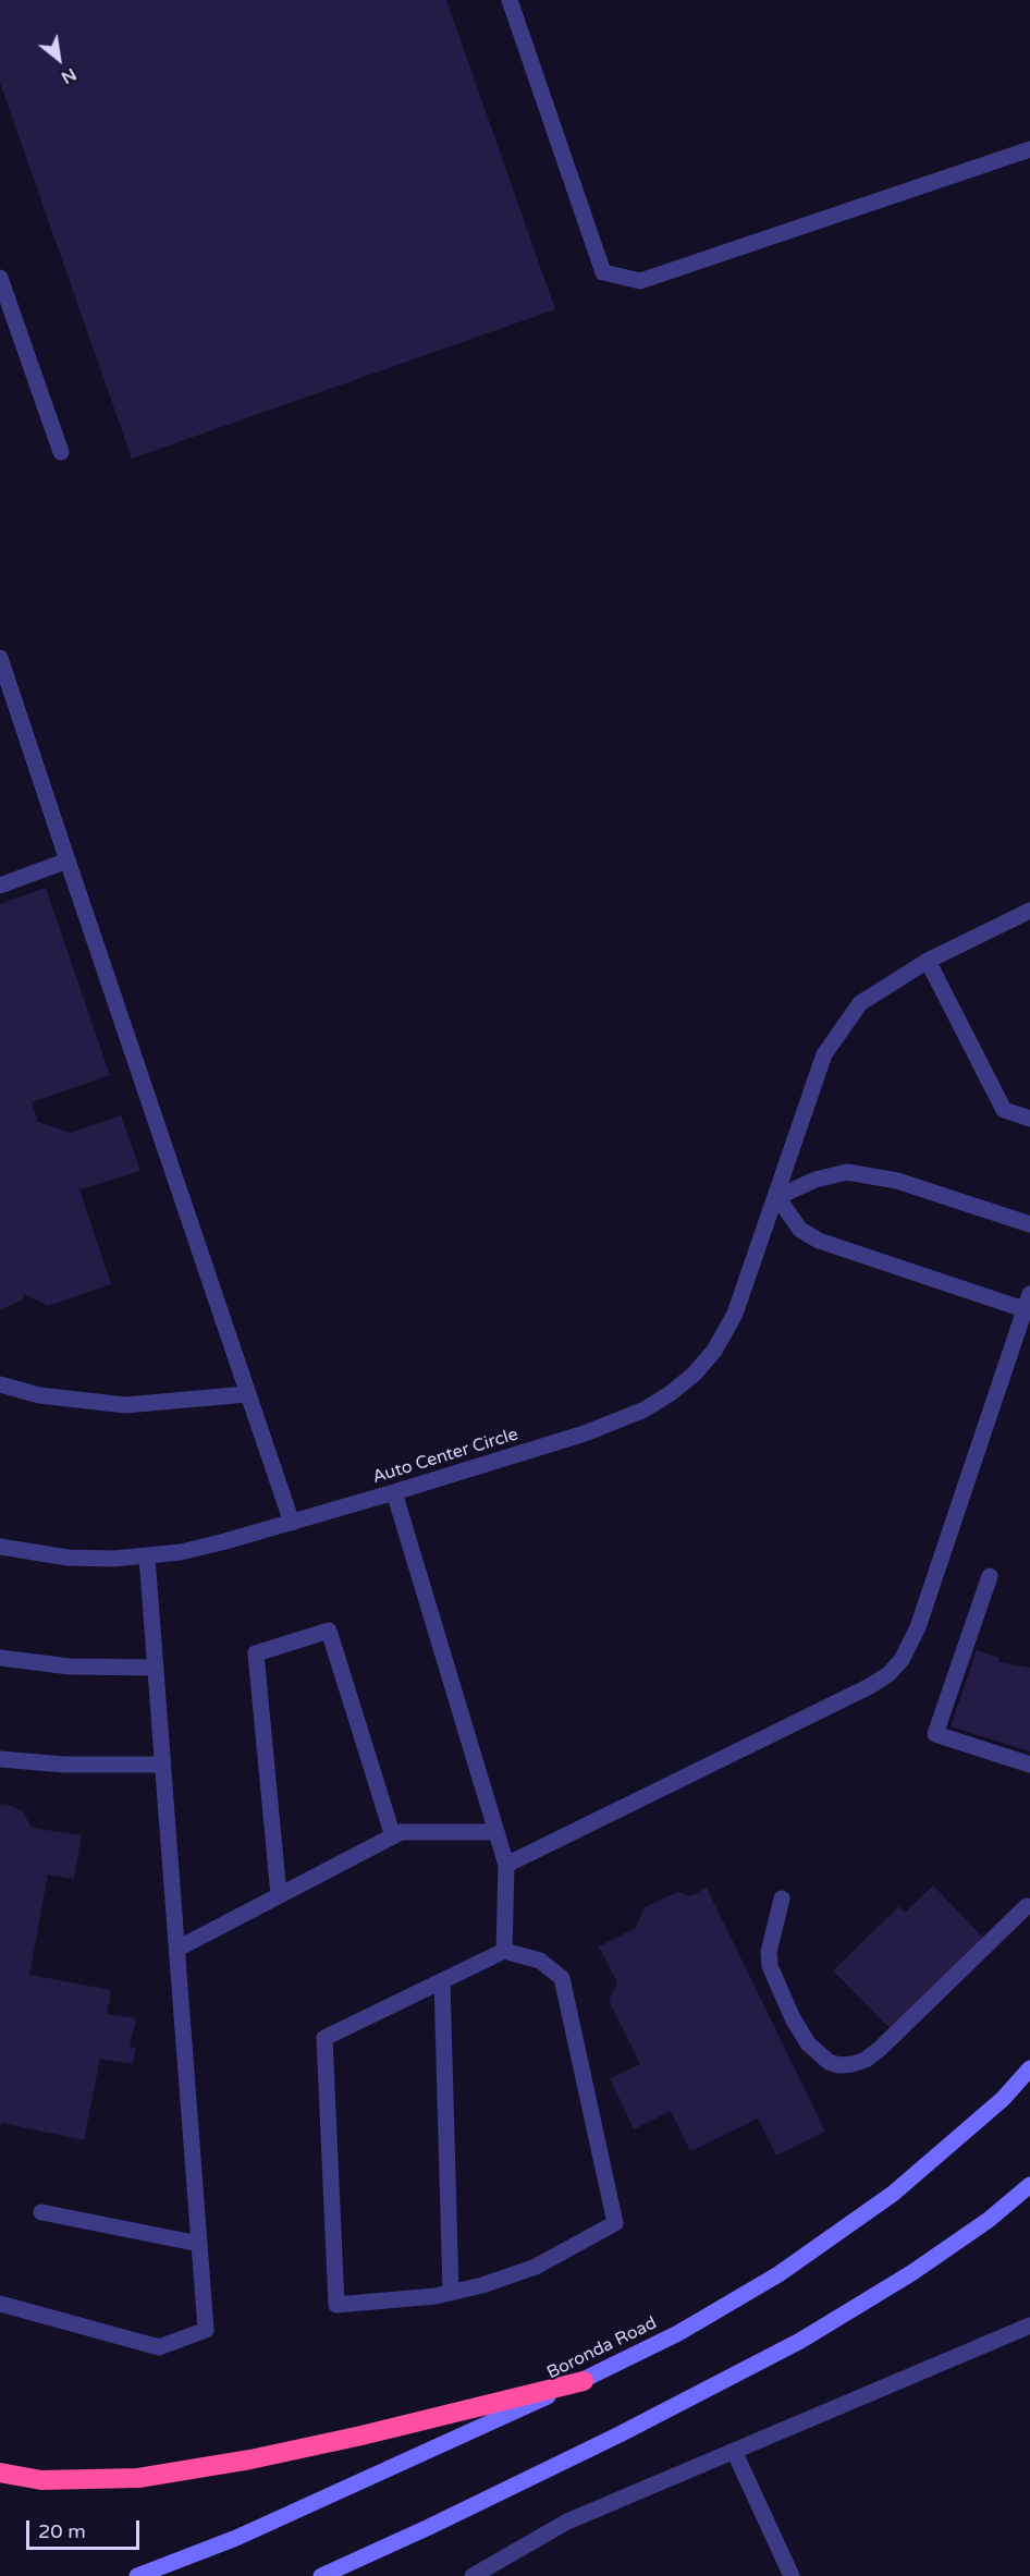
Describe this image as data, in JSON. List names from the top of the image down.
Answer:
{
  "streets": {
    "main road": ["Boronda Road"],
    "street": ["Auto Center Circle"]
  },
  "scale_bar": "20 m",
  "north": "bottom right"
}
